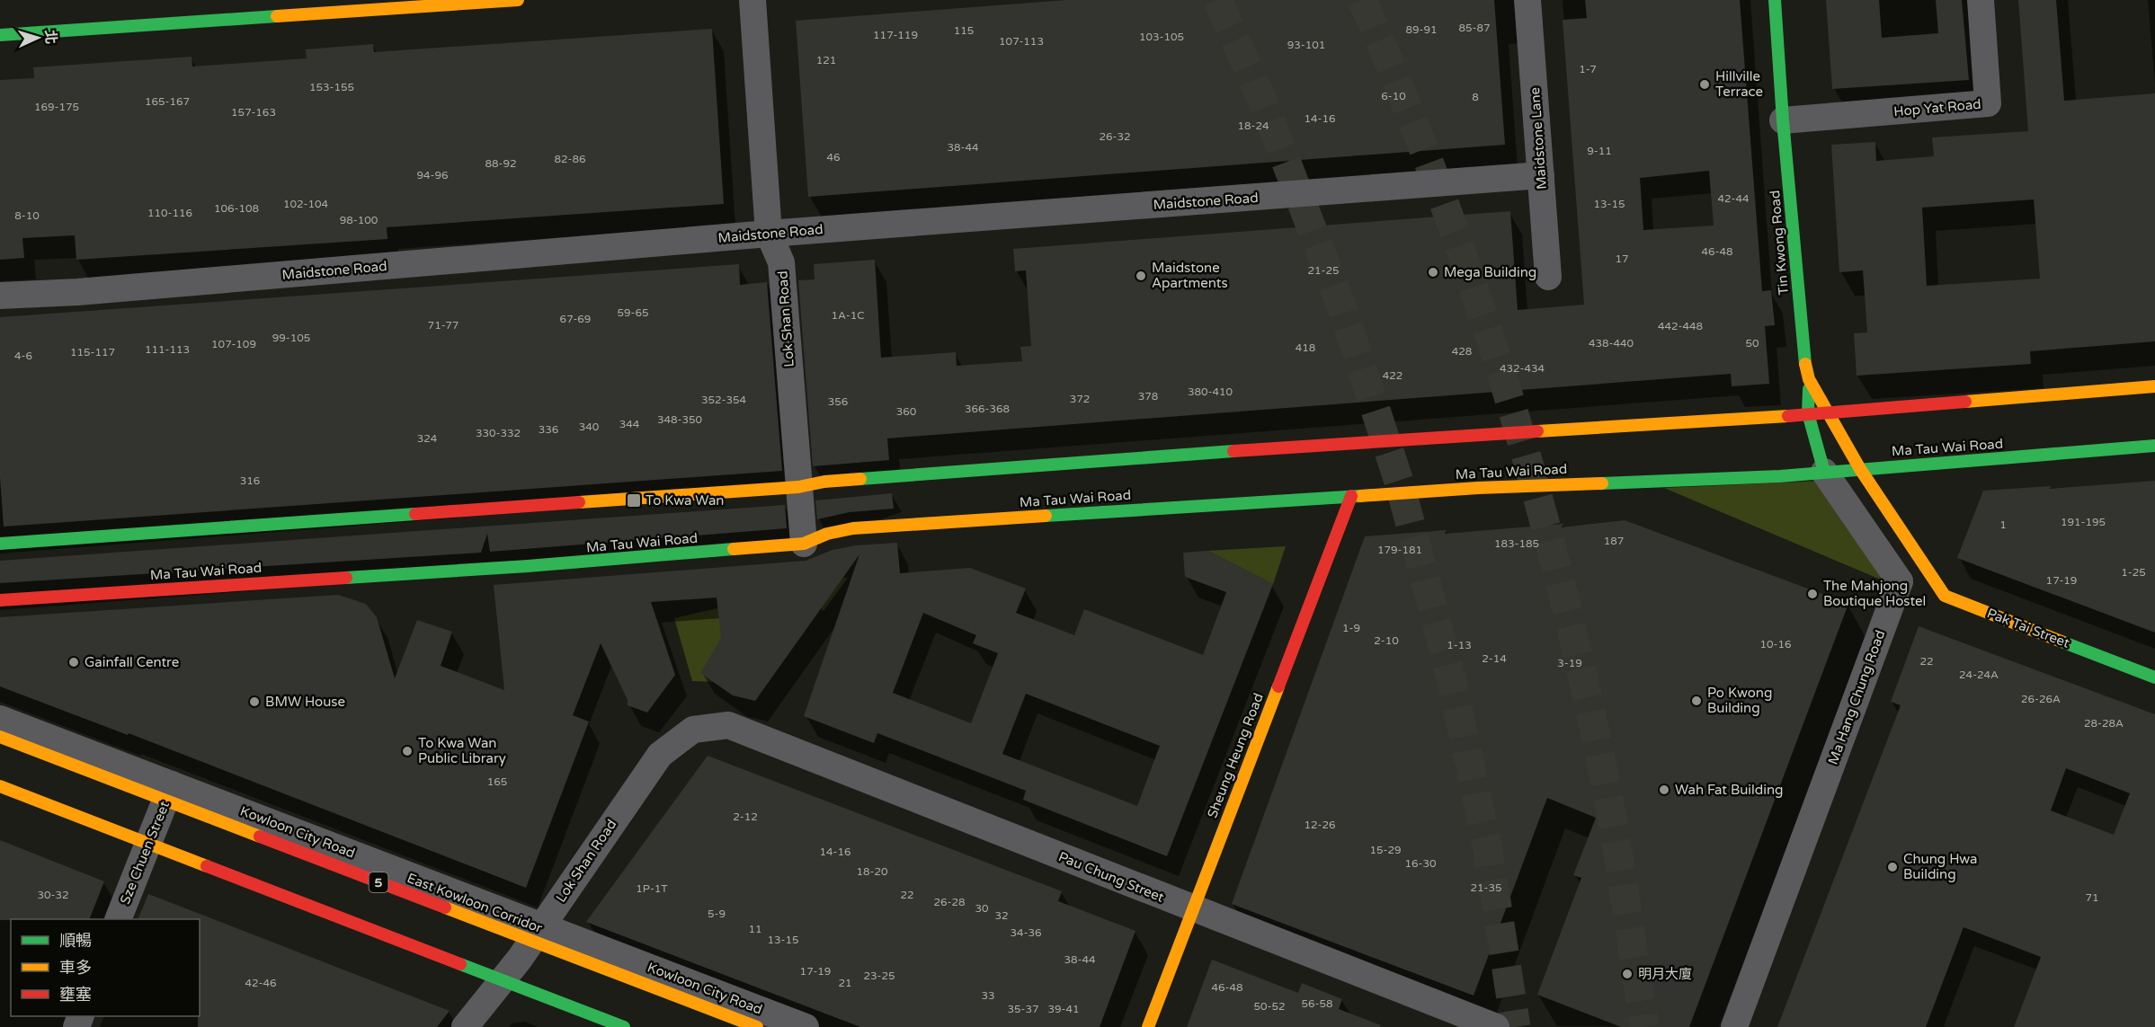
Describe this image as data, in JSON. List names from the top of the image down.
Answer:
{
  "streets": {
    "main road": [
      "Tin Kwong Road",
      "Ma Tau Wai Road",
      "Pak Tai Street",
      "Sheung Heung Road",
      "5",
      "East Kowloon Corridor"
    ],
    "street": [
      "Hop Yat Road",
      "Maidstone Lane",
      "Maidstone Road",
      "Lok Shan Road",
      "Ma Hang Chung Road",
      "Kowloon City Road",
      "Sze Chuen Street",
      "Pau Chung Street"
    ]
  },
  "crossings": [
    ["Hop Yat Road", "Tin Kwong Road"],
    ["Maidstone Lane", "Maidstone Road"],
    ["Maidstone Road", "Lok Shan Road"],
    ["Tin Kwong Road", "Ma Tau Wai Road"],
    ["Lok Shan Road", "Ma Tau Wai Road"],
    ["Lok Shan Road", "Kowloon City Road"],
    ["Lok Shan Road", "Pau Chung Street"],
    ["Ma Tau Wai Road", "Sheung Heung Road"],
    ["Pak Tai Street", "Ma Hang Chung Road"],
    ["Sheung Heung Road", "Pau Chung Street"],
    ["Kowloon City Road", "Sze Chuen Street"]
  ],
  "places": {
    "other": [
      "Hillville Terrace",
      "Mega Building",
      "Maidstone Apartments",
      "The Mahjong Boutique Hostel",
      "Gainfall Centre",
      "Po Kwong Building",
      "BMW House",
      "To Kwa Wan Public Library",
      "Wah Fat Building",
      "Chung Hwa Building",
      "明月大廈"
    ],
    "transit": ["To Kwa Wan"]
  },
  "house_numbers": [
    "85-87",
    "89-91",
    "115",
    "117-119",
    "103-105",
    "107-113",
    "93-101",
    "121",
    "1-7",
    "153-155",
    "6-10",
    "8",
    "165-167",
    "169-175",
    "157-163",
    "14-16",
    "18-24",
    "26-32",
    "38-44",
    "9-11",
    "46",
    "82-86",
    "88-92",
    "94-96",
    "42-44",
    "102-104",
    "13-15",
    "106-108",
    "110-116",
    "8-10",
    "98-100",
    "46-48",
    "17",
    "21-25",
    "59-65",
    "1A-1C",
    "67-69",
    "71-77",
    "442-448",
    "99-105",
    "438-440",
    "50",
    "107-109",
    "418",
    "111-113",
    "428",
    "115-117",
    "4-6",
    "432-434",
    "422",
    "380-410",
    "378",
    "372",
    "352-354",
    "356",
    "366-368",
    "360",
    "348-350",
    "344",
    "340",
    "336",
    "330-332",
    "324",
    "316",
    "191-195",
    "1",
    "187",
    "183-185",
    "179-181",
    "1-25",
    "17-19",
    "1-9",
    "2-10",
    "10-16",
    "1-13",
    "2-14",
    "22",
    "3-19",
    "24-24A",
    "26-26A",
    "28-28A",
    "165",
    "2-12",
    "12-26",
    "15-29",
    "14-16",
    "16-30",
    "18-20",
    "21-35",
    "1P-1T",
    "30-32",
    "22",
    "71",
    "26-28",
    "30",
    "5-9",
    "32",
    "11",
    "34-36",
    "13-15",
    "38-44",
    "17-19",
    "23-25",
    "42-46",
    "21",
    "46-48",
    "33",
    "56-58",
    "50-52",
    "35-37",
    "39-41"
  ],
  "legend": ["順暢", "車多", "壅塞"],
  "north": "right"
}
